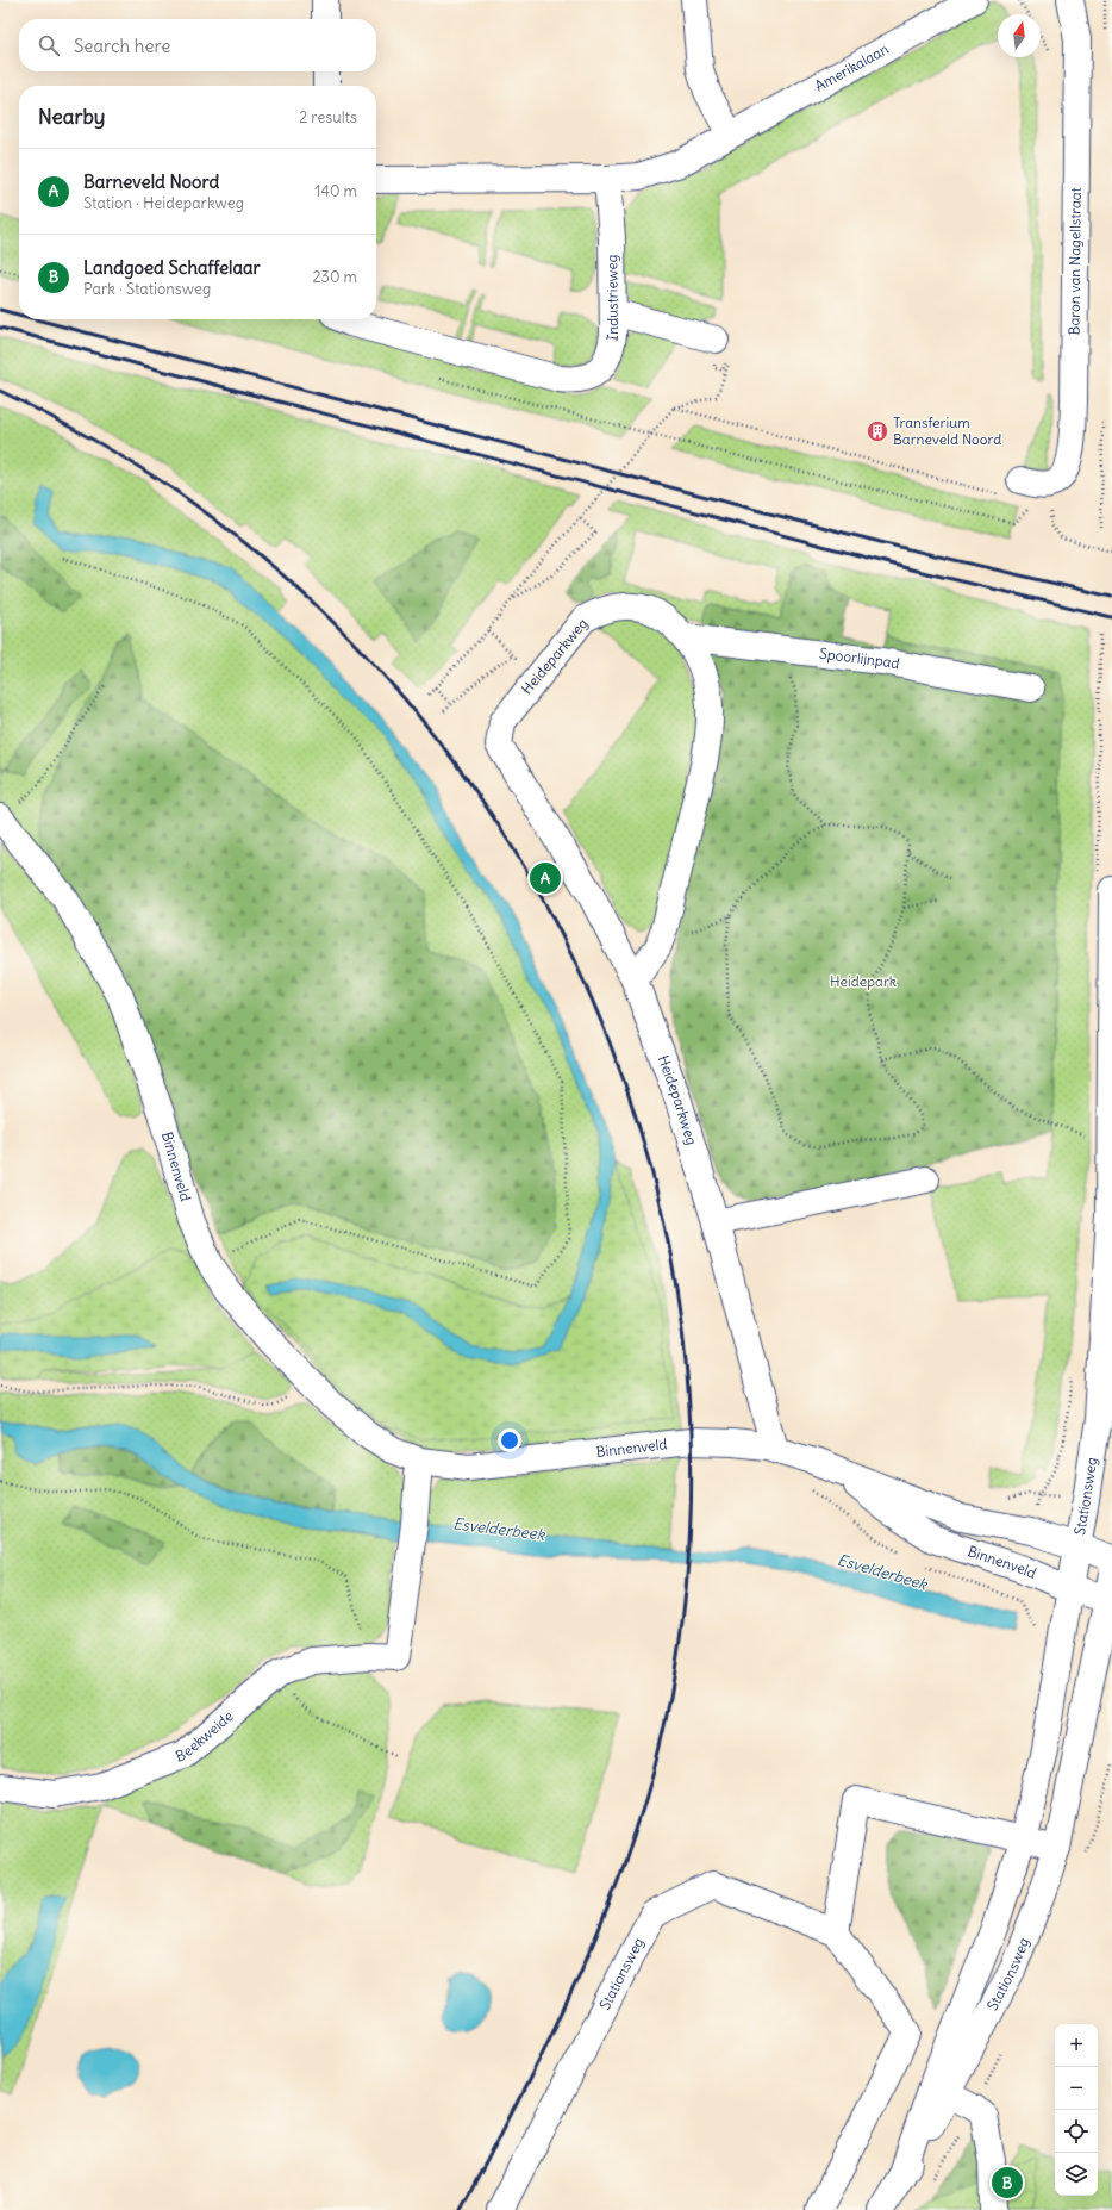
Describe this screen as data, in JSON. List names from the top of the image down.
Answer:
{
  "streets": {
    "street": [
      "Amerikalaan",
      "Baron van Nagellstraat",
      "Industrieweg",
      "Heideparkweg",
      "Spoorlijnpad",
      "Binnenveld",
      "Stationsweg",
      "Beekweide"
    ]
  },
  "crossings": [
    ["Amerikalaan", "Industrieweg"],
    ["Heideparkweg", "Spoorlijnpad"],
    ["Heideparkweg", "Binnenveld"],
    ["Binnenveld", "Stationsweg"],
    ["Binnenveld", "Beekweide"]
  ],
  "water": ["Esvelderbeek"],
  "parks": ["Heidepark"],
  "places": {
    "building": ["Transferium Barneveld Noord"]
  },
  "north": "top",
  "page": {
    "search": "Search here",
    "heading": ["Nearby", "2 results"],
    "list": [
      {
        "mark": "A",
        "name": "Barneveld Noord",
        "note": "Station · Heideparkweg",
        "value": "140 m"
      },
      {
        "mark": "B",
        "name": "Landgoed Schaffelaar",
        "note": "Park · Stationsweg",
        "value": "230 m"
      }
    ],
    "pins": ["A", "B"],
    "map_buttons": ["+", "−"]
  }
}
